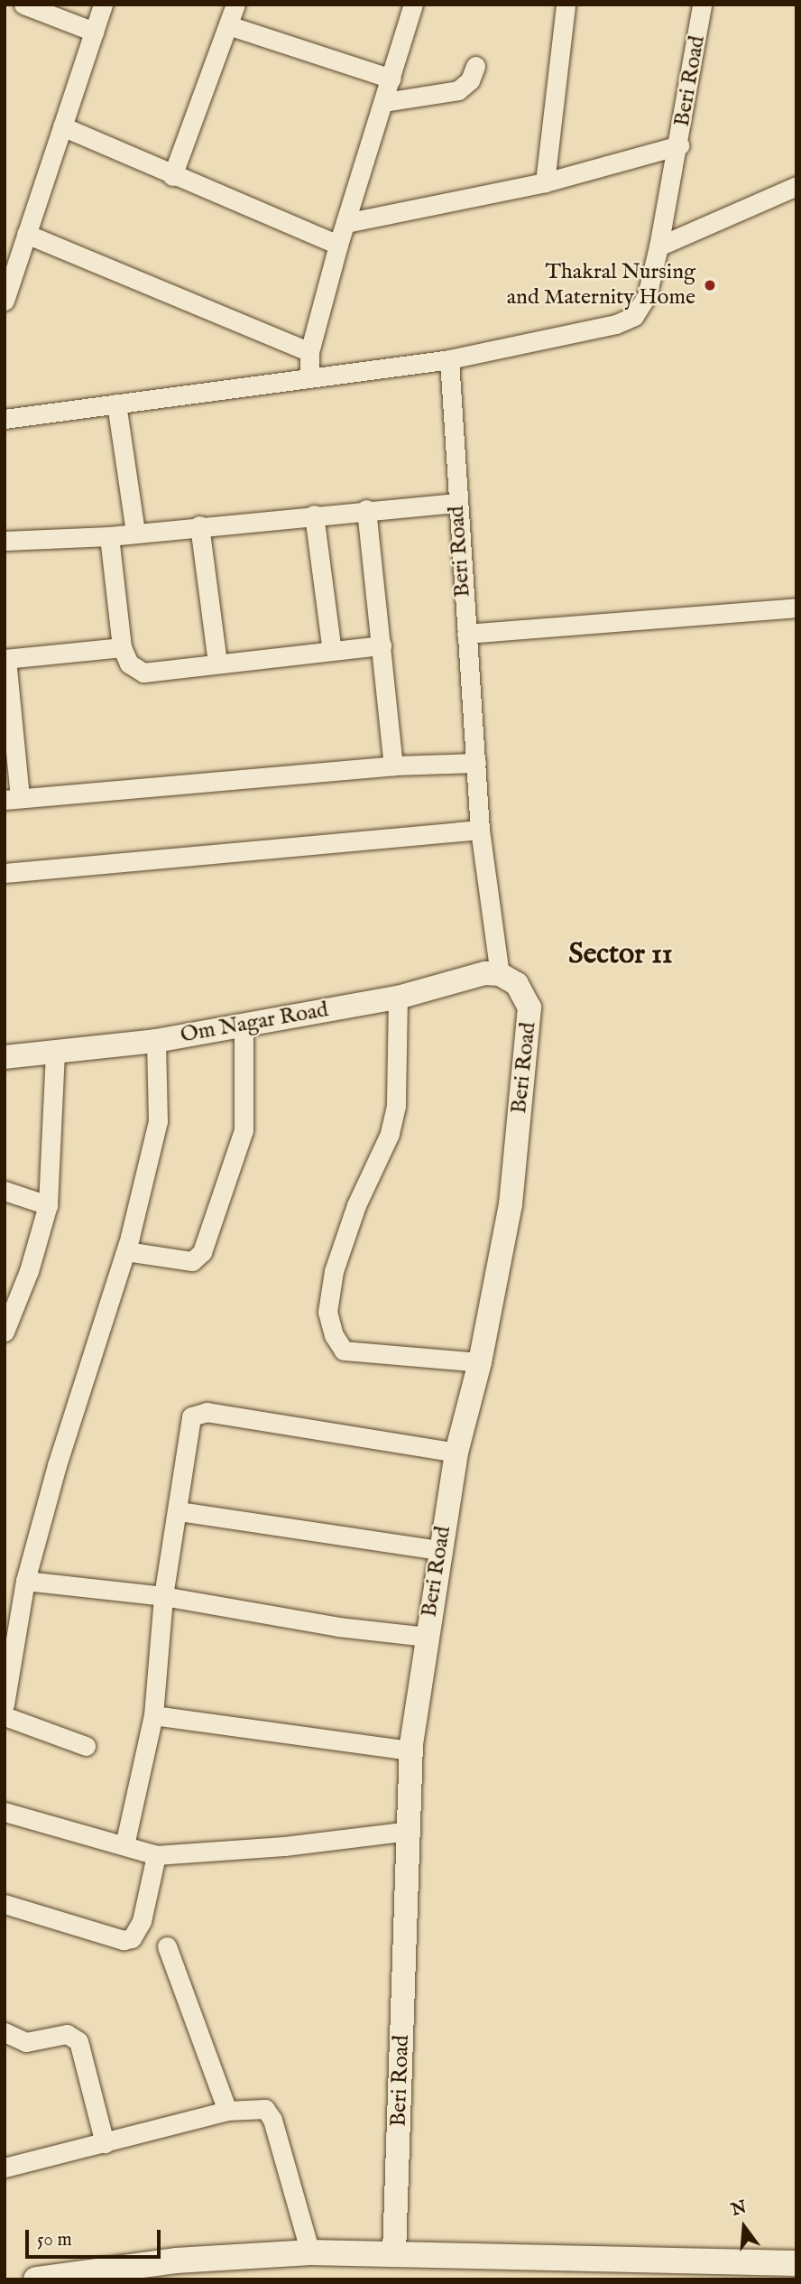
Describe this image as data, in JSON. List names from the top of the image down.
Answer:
{
  "streets": {
    "street": ["Beri Road", "Om Nagar Road"]
  },
  "crossings": [
    ["Beri Road", "Om Nagar Road"]
  ],
  "districts": ["Sector 11"],
  "places": ["Thakral Nursing and Maternity Home"],
  "scale_bar": "50 m",
  "north": "top"
}
